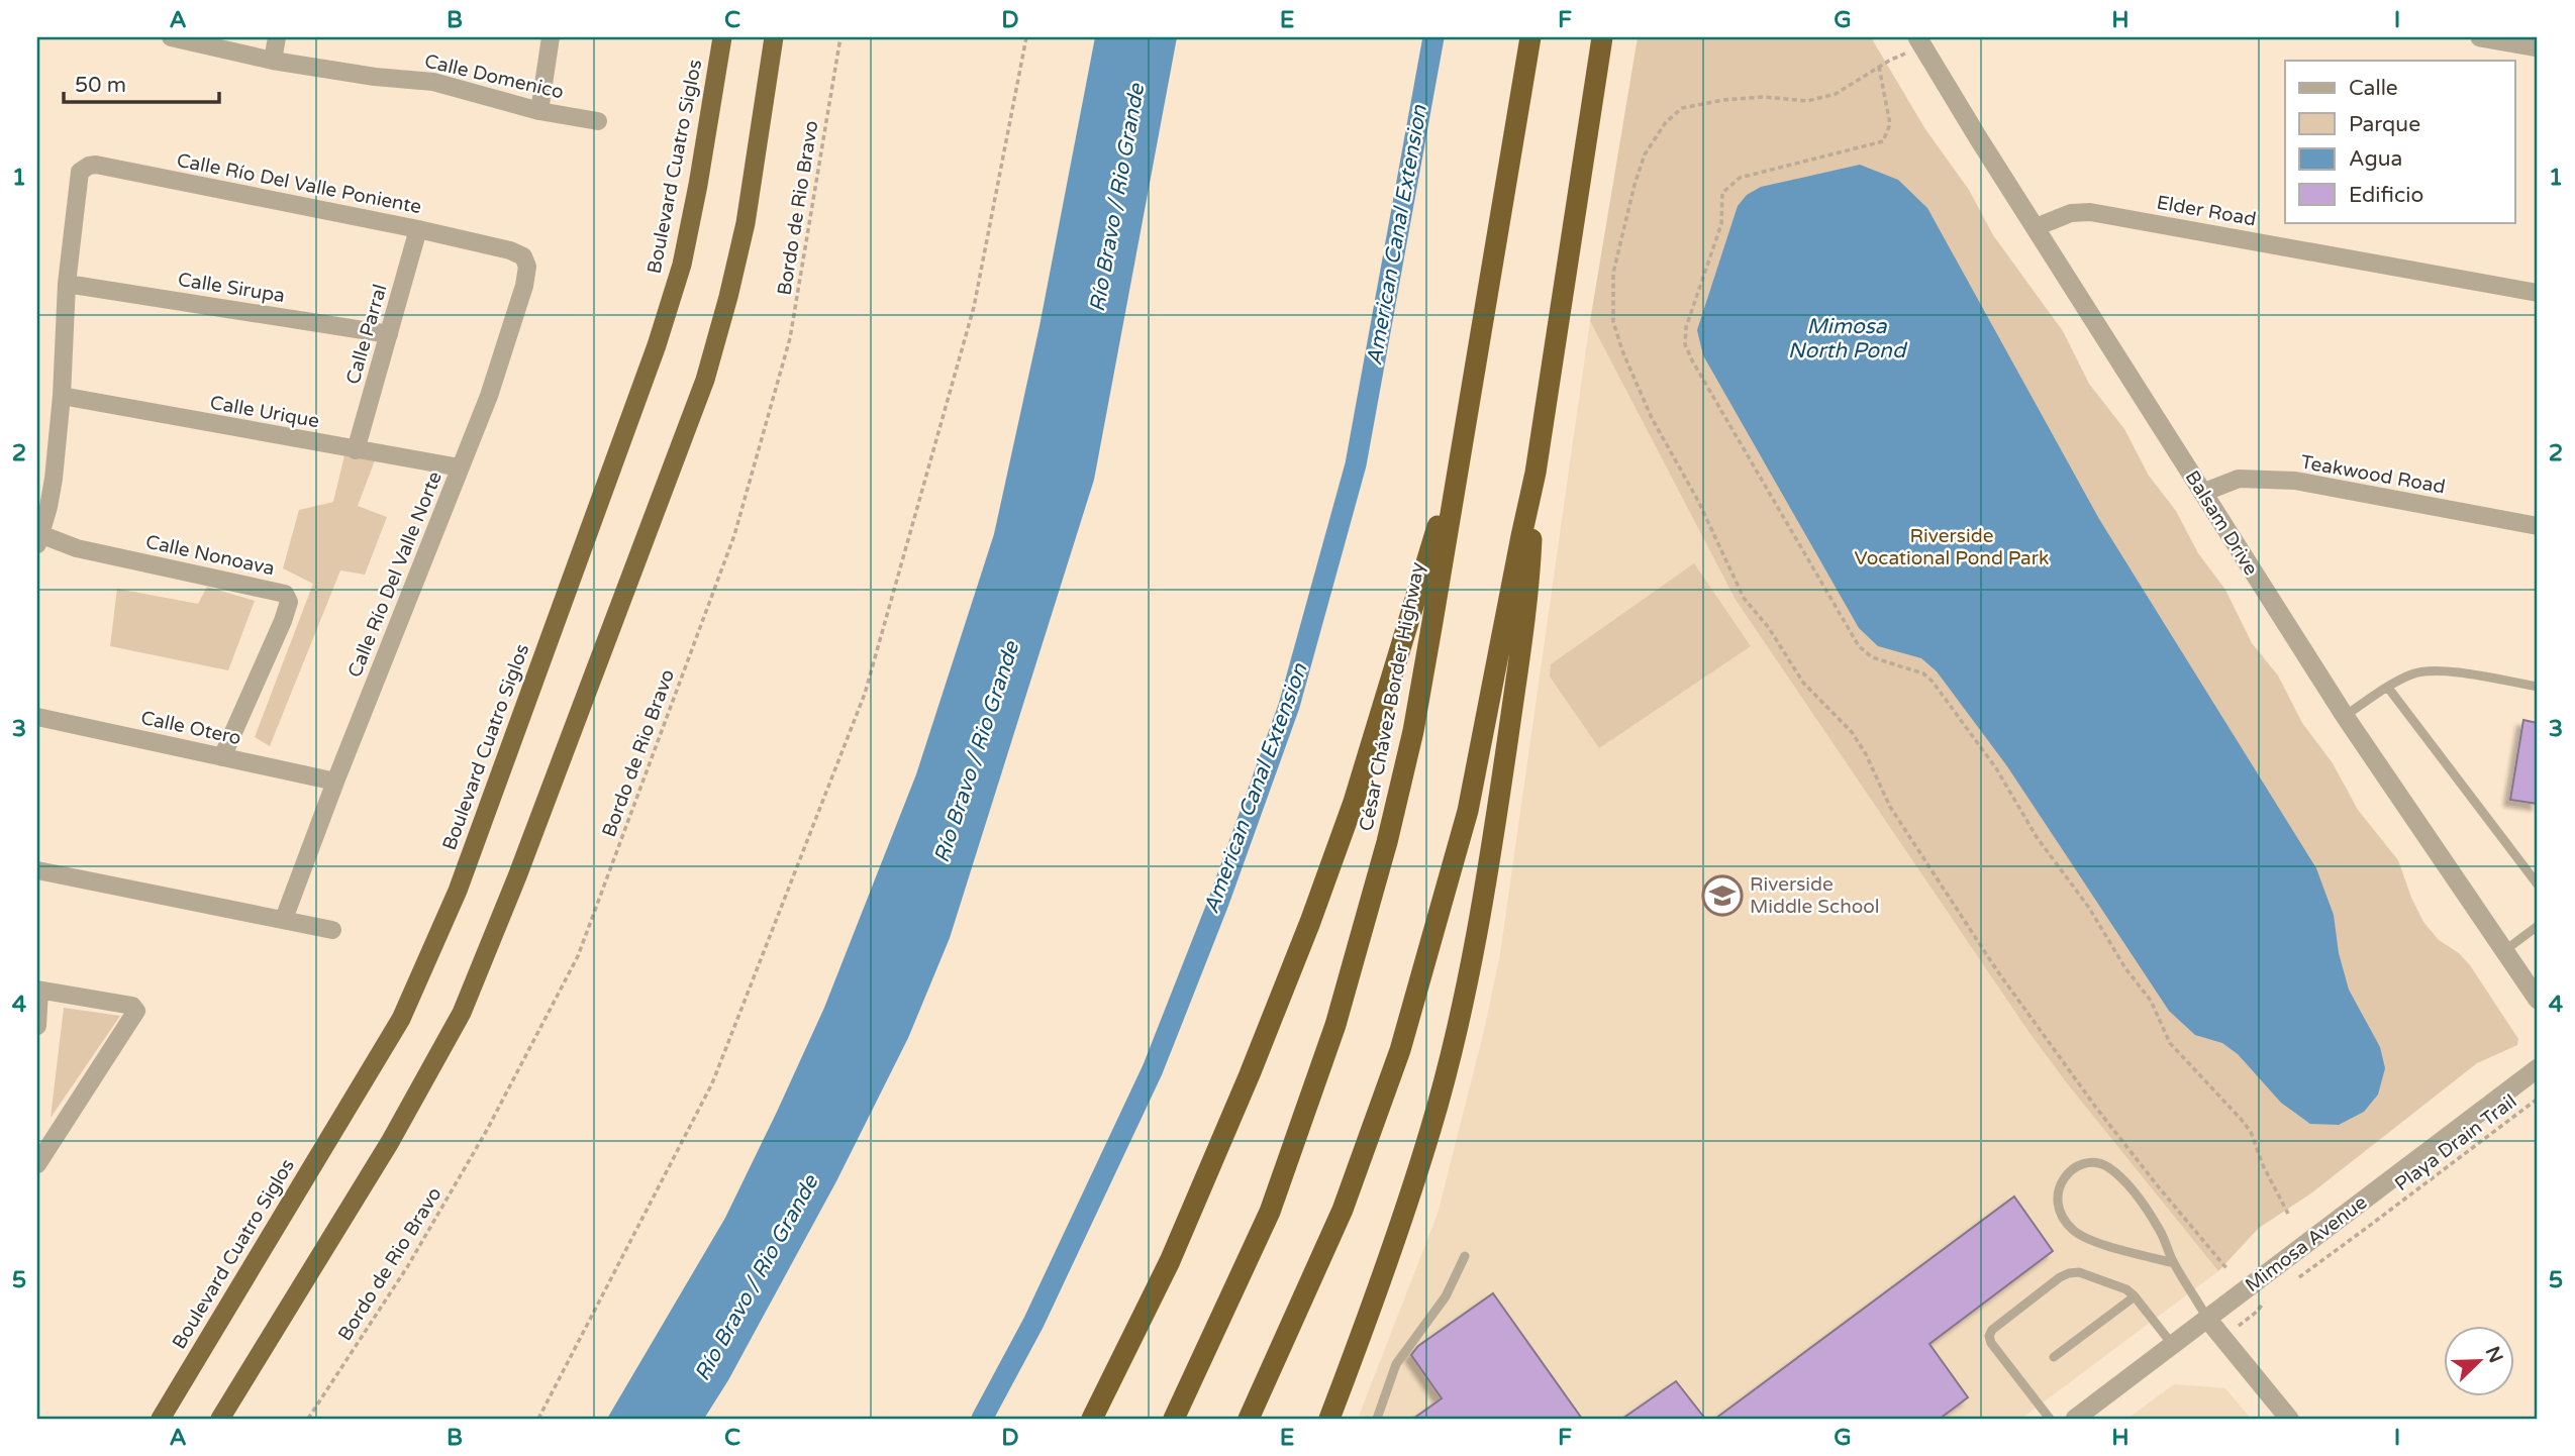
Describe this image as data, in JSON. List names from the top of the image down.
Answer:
{
  "streets": {
    "highway": ["Boulevard Cuatro Siglos", "César Chávez Border Highway"],
    "street": [
      "Calle Domenico",
      "Calle Río Del Valle Poniente",
      "Elder Road",
      "Calle Sirupa",
      "Calle Parral",
      "Calle Urique",
      "Teakwood Road",
      "Balsam Drive",
      "Calle Nonoava",
      "Calle Río Del Valle Norte",
      "Calle Otero",
      "Mimosa Avenue"
    ],
    "path": ["Bordo de Rio Bravo", "Playa Drain Trail"]
  },
  "crossings": [
    ["Calle Río Del Valle Poniente", "Calle Sirupa"],
    ["Calle Río Del Valle Poniente", "Calle Parral"],
    ["Calle Río Del Valle Poniente", "Calle Río Del Valle Norte"],
    ["Elder Road", "Balsam Drive"],
    ["Calle Sirupa", "Calle Parral"],
    ["Calle Parral", "Calle Urique"],
    ["Calle Urique", "Calle Río Del Valle Norte"],
    ["Teakwood Road", "Balsam Drive"],
    ["Calle Nonoava", "Calle Otero"],
    ["Calle Río Del Valle Norte", "Calle Otero"]
  ],
  "water": ["Río Bravo / Rio Grande", "American Canal Extension", "Mimosa North Pond"],
  "parks": ["Riverside Vocational Pond Park"],
  "places": {
    "school or university": ["Riverside Middle School"]
  },
  "legend": [
    "Calle",
    "Parque",
    "Agua",
    "Edificio"
  ],
  "scale_bar": "50 m",
  "north": "top right",
  "grid": {
    "columns": [
      "A",
      "B",
      "C",
      "D",
      "E",
      "F",
      "G",
      "H",
      "I"
    ],
    "rows": [
      "1",
      "2",
      "3",
      "4",
      "5"
    ]
  }
}
